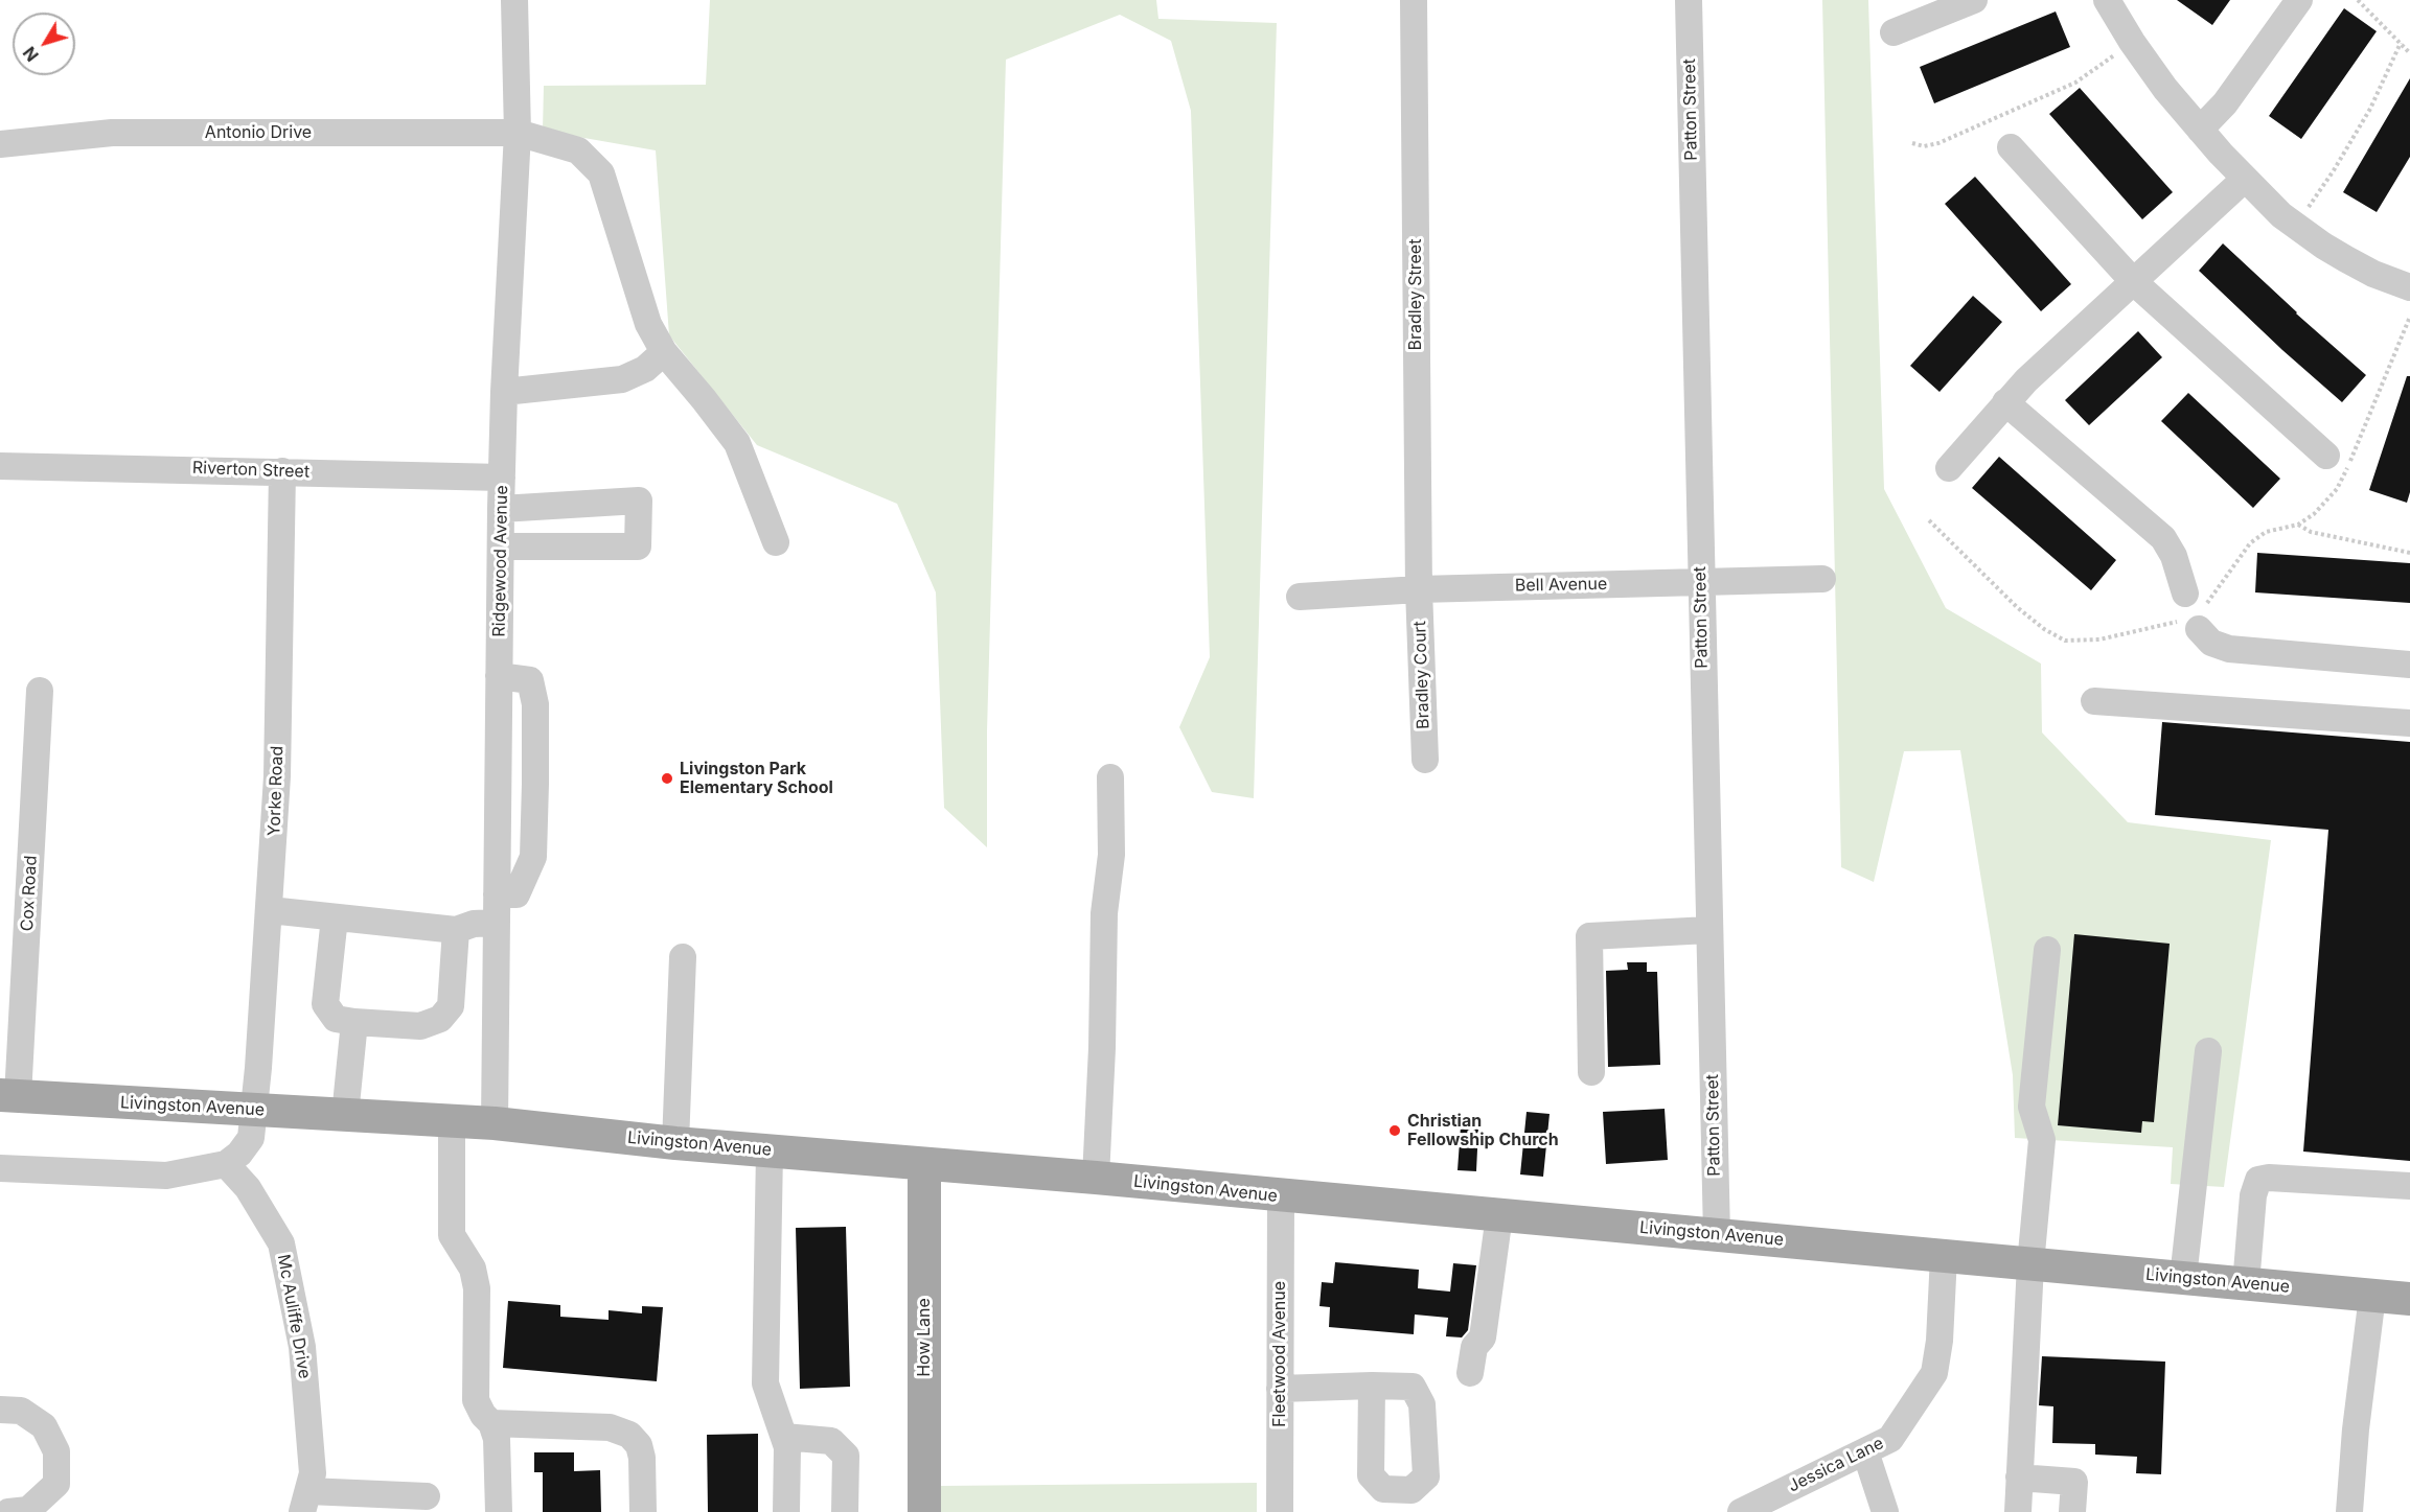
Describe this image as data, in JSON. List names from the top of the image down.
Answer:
{
  "streets": {
    "main road": ["Livingston Avenue", "How Lane"],
    "street": [
      "Patton Street",
      "Antonio Drive",
      "Bradley Street",
      "Riverton Street",
      "Ridgewood Avenue",
      "Bell Avenue",
      "Bradley Court",
      "Yorke Road",
      "Cox Road",
      "Mc Auliffe Drive",
      "Fleetwood Avenue",
      "Jessica Lane"
    ]
  },
  "crossings": [
    ["Patton Street", "Bell Avenue"],
    ["Patton Street", "Livingston Avenue"],
    ["Antonio Drive", "Ridgewood Avenue"],
    ["Bradley Street", "Bell Avenue"],
    ["Bradley Street", "Bradley Court"],
    ["Riverton Street", "Ridgewood Avenue"],
    ["Riverton Street", "Yorke Road"],
    ["Ridgewood Avenue", "Livingston Avenue"],
    ["Bell Avenue", "Bradley Court"],
    ["Yorke Road", "Livingston Avenue"],
    ["Cox Road", "Livingston Avenue"],
    ["Livingston Avenue", "How Lane"],
    ["Livingston Avenue", "Fleetwood Avenue"],
    ["Livingston Avenue", "Jessica Lane"]
  ],
  "places": ["Livingston Park Elementary School", "Christian Fellowship Church"],
  "north": "bottom left"
}
